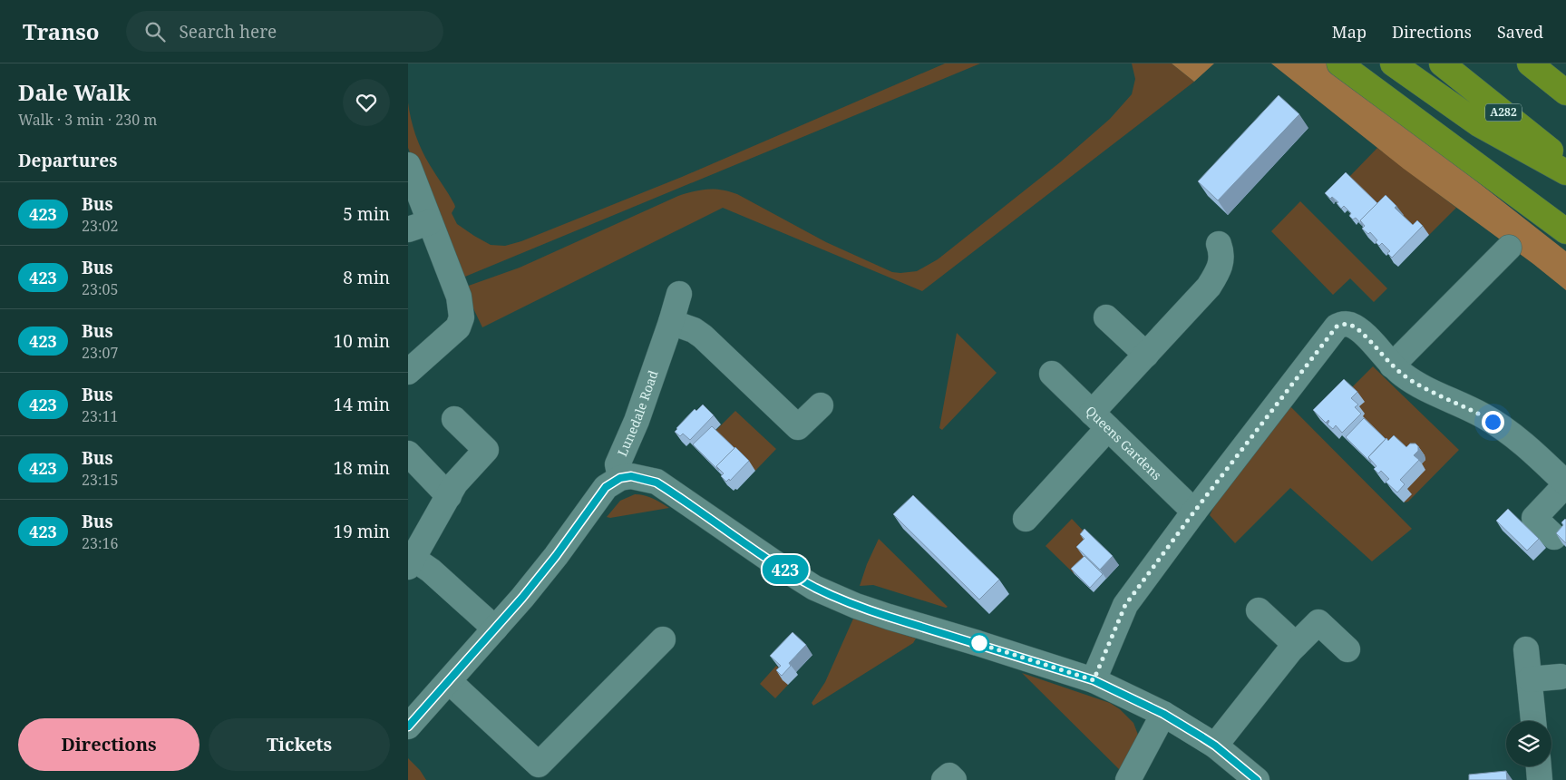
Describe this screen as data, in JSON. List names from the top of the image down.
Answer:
{
  "streets": {
    "highway": ["A282"],
    "street": ["Lunedale Road", "Queens Gardens"]
  },
  "lines": ["bus line 423"],
  "page": {
    "header": "Transo",
    "search": "Search here",
    "nav": ["Map", "Directions", "Saved"],
    "heading": [
      ["Dale Walk", "Walk · 3 min · 230 m"],
      "Departures"
    ],
    "on_map": "423",
    "list": [
      {
        "mark": "423",
        "name": "Bus",
        "note": "23:02",
        "value": "5 min"
      },
      {
        "mark": "423",
        "name": "Bus",
        "note": "23:05",
        "value": "8 min"
      },
      {
        "mark": "423",
        "name": "Bus",
        "note": "23:07",
        "value": "10 min"
      },
      {
        "mark": "423",
        "name": "Bus",
        "note": "23:11",
        "value": "14 min"
      },
      {
        "mark": "423",
        "name": "Bus",
        "note": "23:15",
        "value": "18 min"
      },
      {
        "mark": "423",
        "name": "Bus",
        "note": "23:16",
        "value": "19 min"
      }
    ],
    "buttons": ["Directions", "Tickets"]
  }
}
